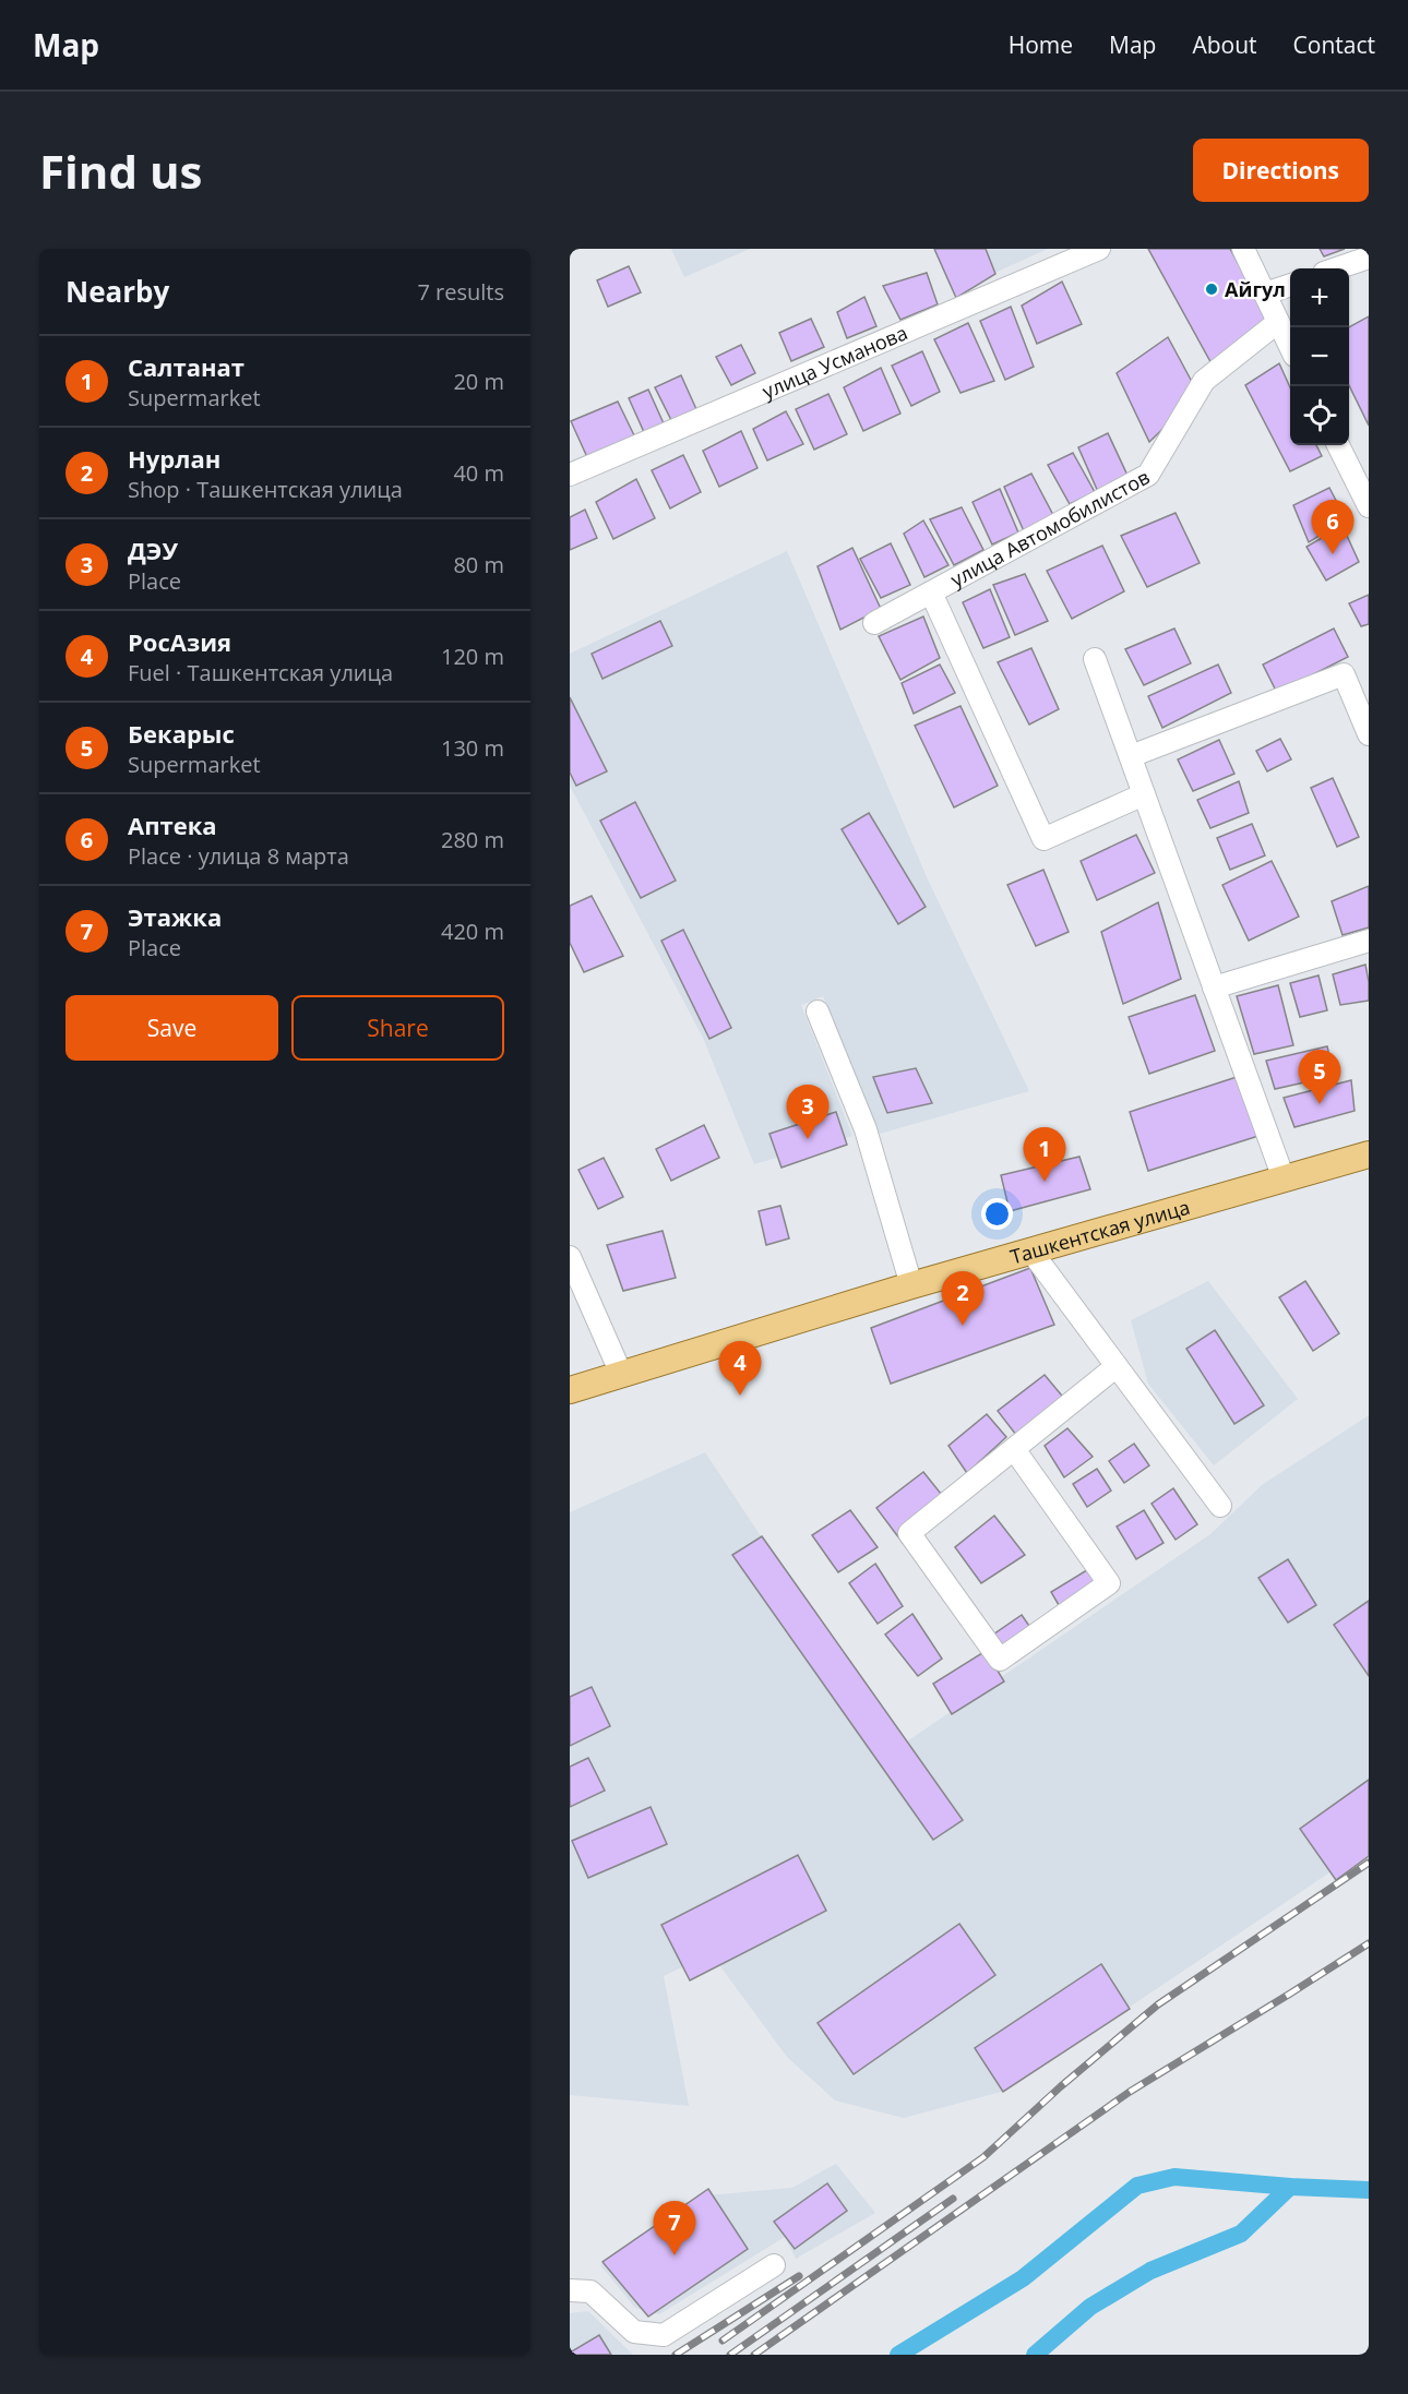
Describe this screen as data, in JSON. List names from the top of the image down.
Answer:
{
  "streets": {
    "main road": ["Ташкентская улица"],
    "street": ["улица Усманова", "улица Автомобилистов"]
  },
  "places": ["Айгул"],
  "page": {
    "header": "Map",
    "nav": [
      "Home",
      "Map",
      "About",
      "Contact"
    ],
    "buttons": [
      "Directions",
      ["Save", "Share"]
    ],
    "title": "Find us",
    "heading": ["Nearby", "7 results"],
    "map_buttons": ["+", "−"],
    "list": [
      {
        "mark": "1",
        "name": "Салтанат",
        "note": "Supermarket",
        "value": "20 m"
      },
      {
        "mark": "2",
        "name": "Нурлан",
        "note": "Shop · Ташкентская улица",
        "value": "40 m"
      },
      {
        "mark": "3",
        "name": "ДЭУ",
        "note": "Place",
        "value": "80 m"
      },
      {
        "mark": "4",
        "name": "РосАзия",
        "note": "Fuel · Ташкентская улица",
        "value": "120 m"
      },
      {
        "mark": "5",
        "name": "Бекарыс",
        "note": "Supermarket",
        "value": "130 m"
      },
      {
        "mark": "6",
        "name": "Аптека",
        "note": "Place · улица 8 марта",
        "value": "280 m"
      },
      {
        "mark": "7",
        "name": "Этажка",
        "note": "Place",
        "value": "420 m"
      }
    ],
    "pins": [
      "6",
      "5",
      "3",
      "1",
      "2",
      "4",
      "7"
    ]
  }
}
